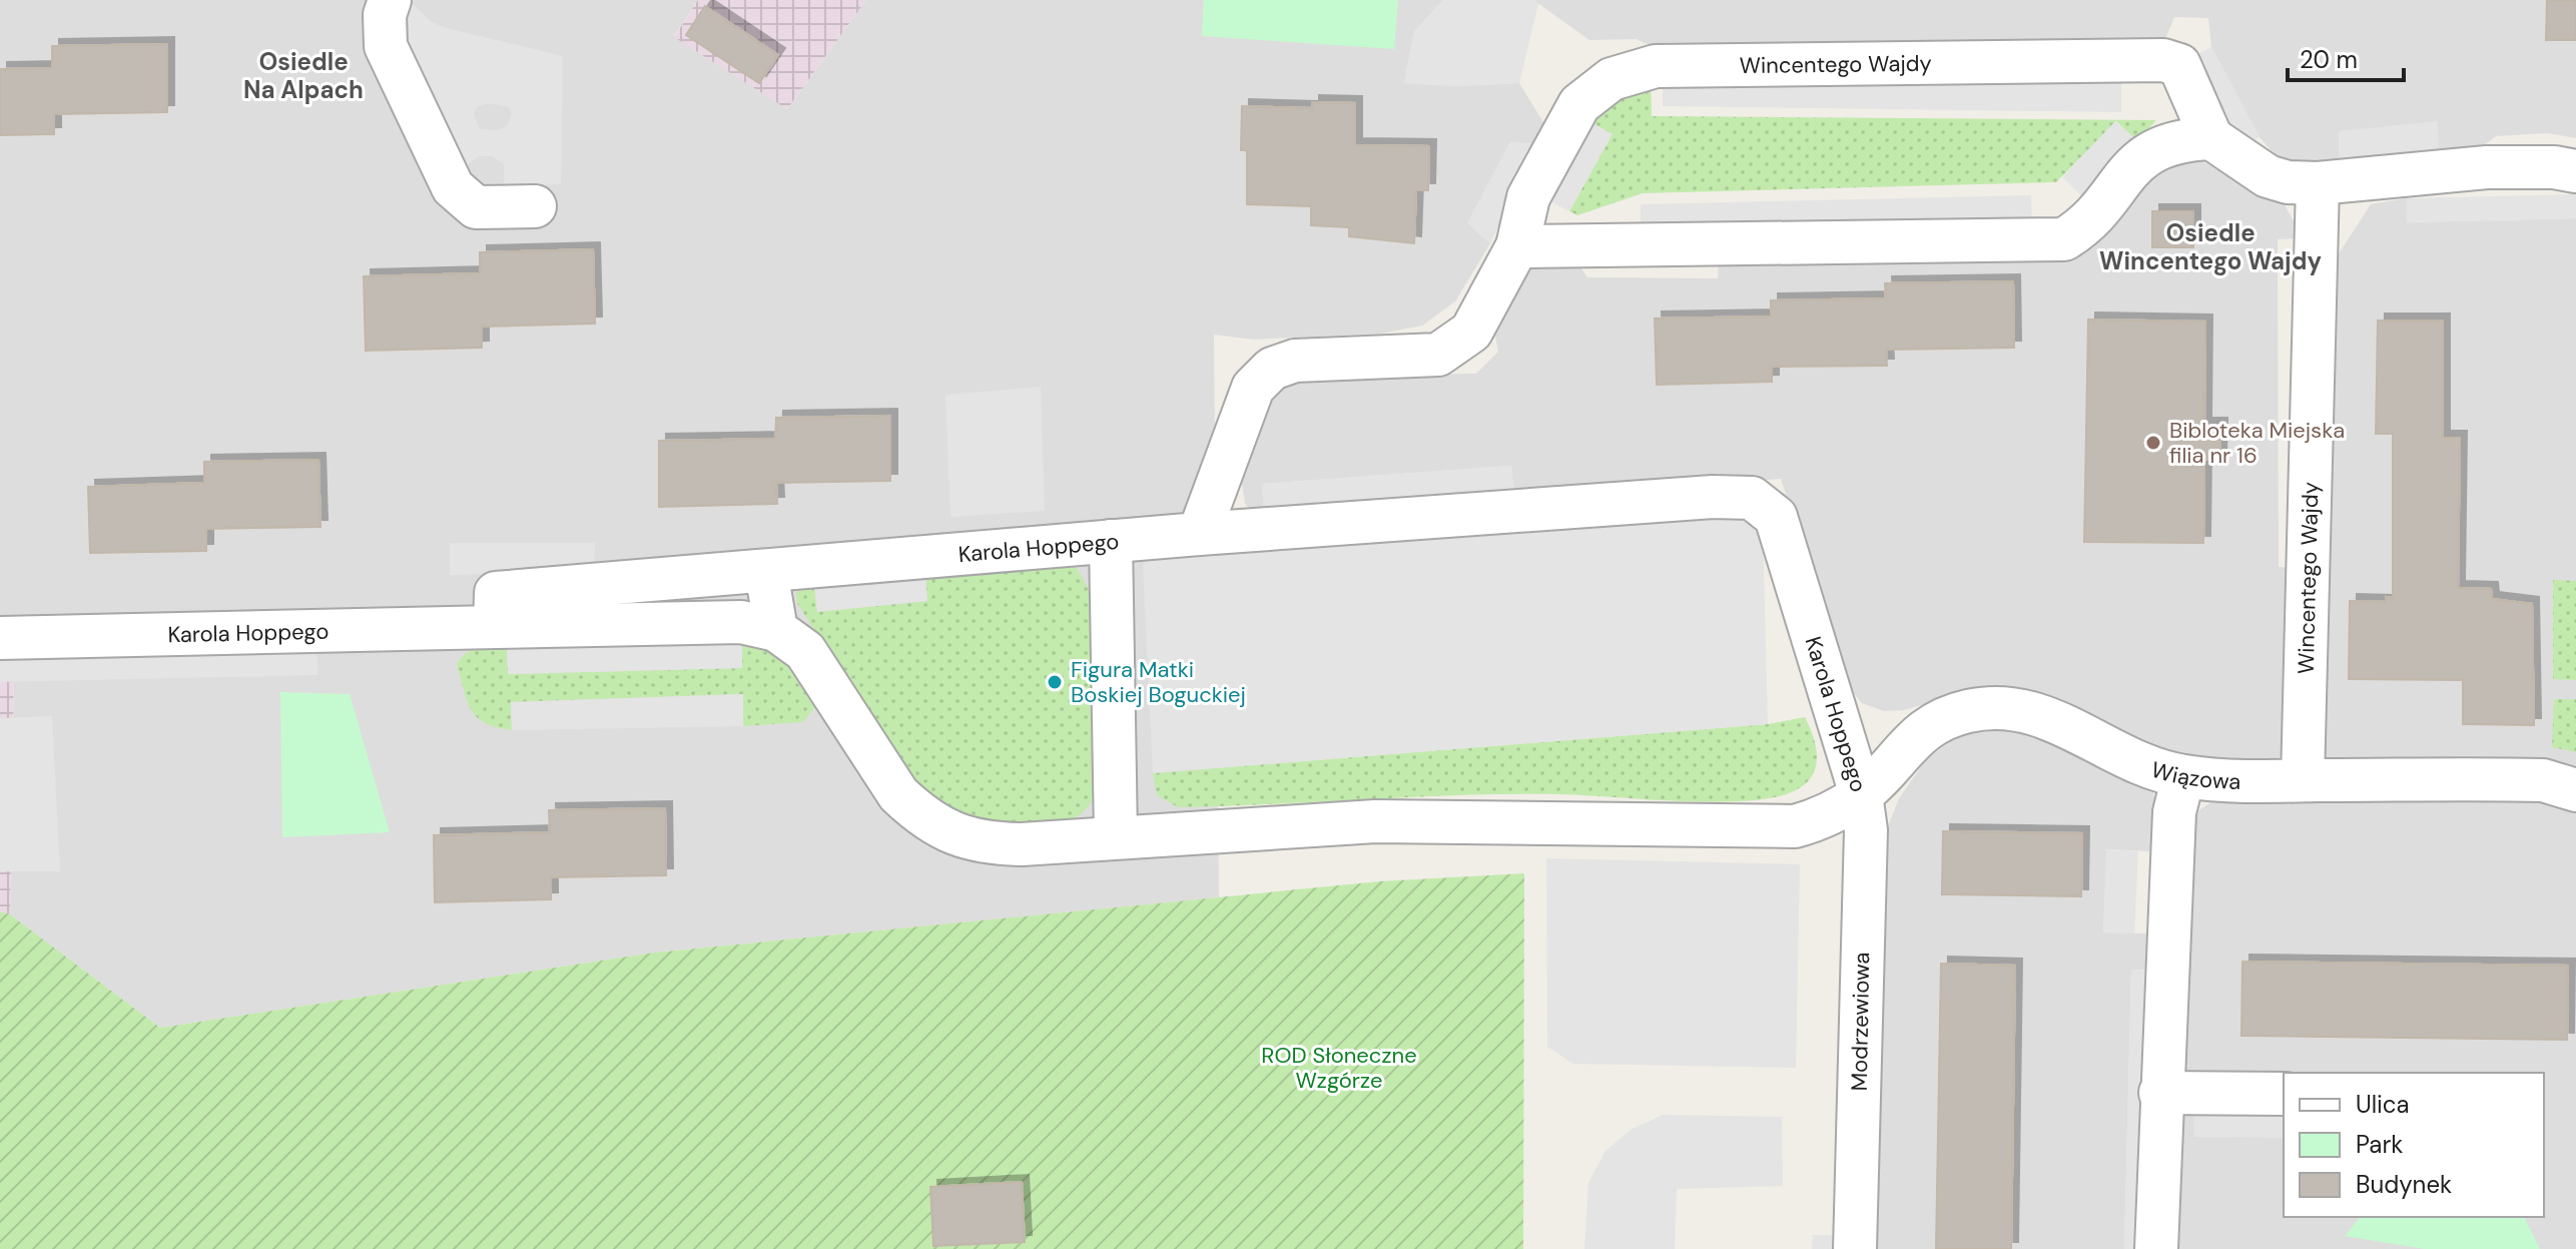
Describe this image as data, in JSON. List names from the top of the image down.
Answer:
{
  "streets": {
    "street": [
      "Wincentego Wajdy",
      "Karola Hoppego",
      "Wiązowa",
      "Modrzewiowa"
    ]
  },
  "crossings": [
    ["Wincentego Wajdy", "Karola Hoppego"],
    ["Wincentego Wajdy", "Wiązowa"],
    ["Karola Hoppego", "Wiązowa"],
    ["Karola Hoppego", "Modrzewiowa"],
    ["Wiązowa", "Modrzewiowa"]
  ],
  "districts": ["Osiedle Na Alpach", "Osiedle Wincentego Wajdy"],
  "parks": ["ROD Słoneczne Wzgórze"],
  "places": ["Bibloteka Miejska filia nr 16", "Figura Matki Boskiej Boguckiej"],
  "legend": ["Ulica", "Park", "Budynek"],
  "scale_bar": "20 m"
}
